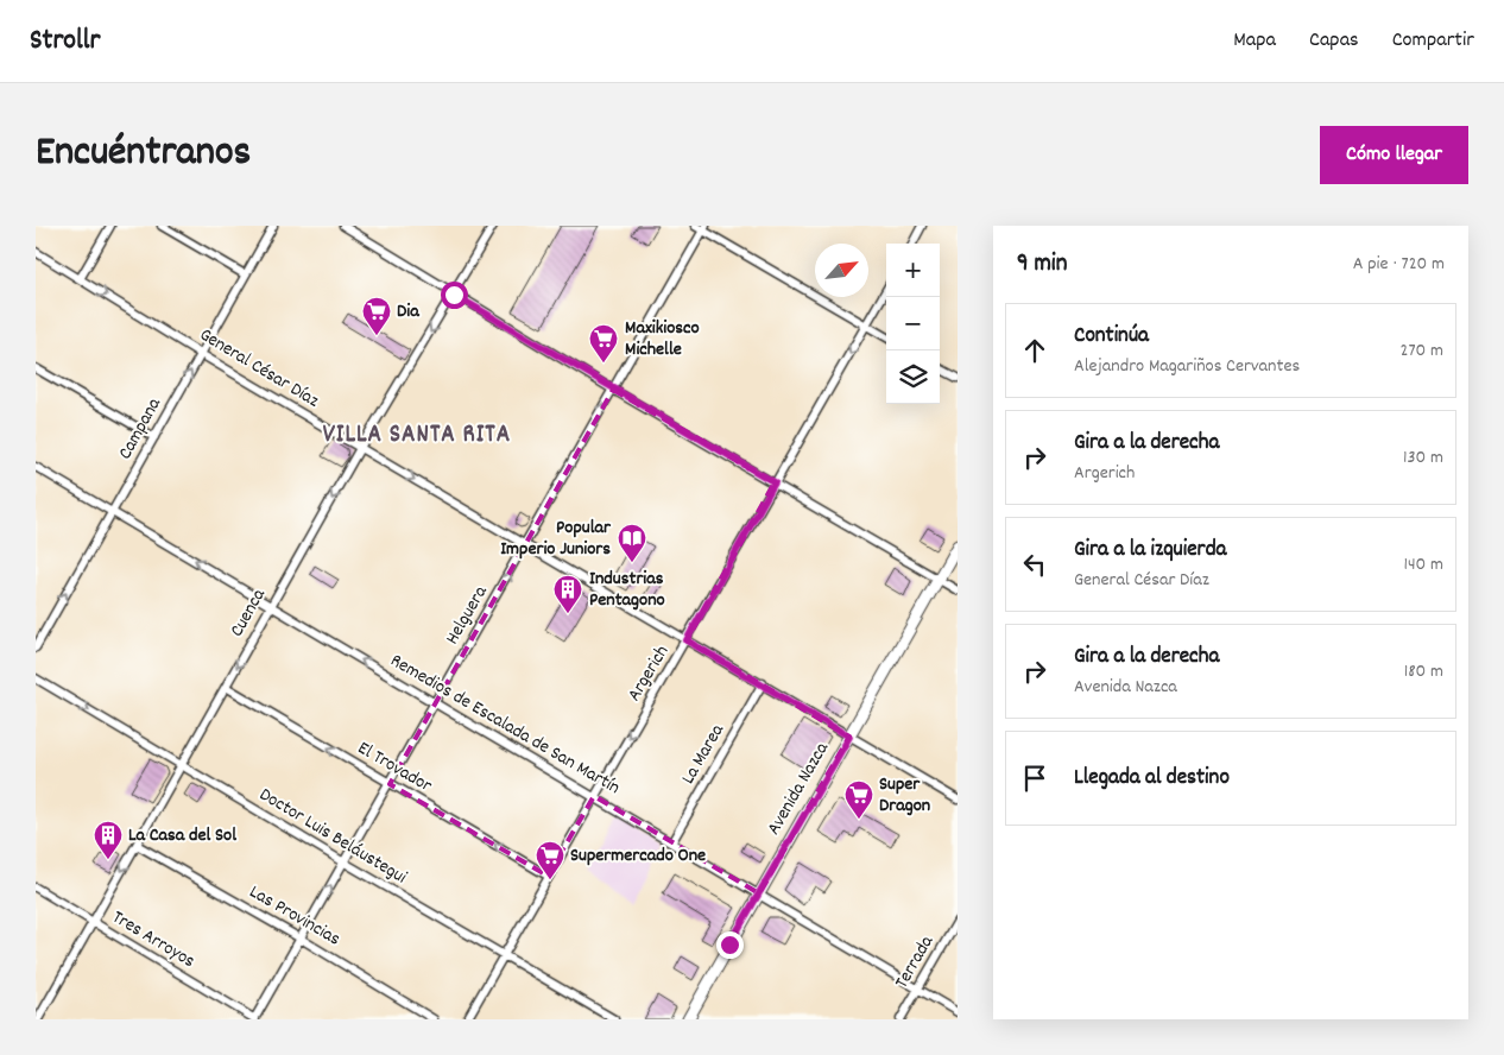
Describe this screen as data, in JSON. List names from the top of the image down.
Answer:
{
  "streets": {
    "main road": ["Avenida Nazca"],
    "street": [
      "General César Díaz",
      "Campana",
      "Cuenca",
      "Helguera",
      "Argerich",
      "Remedios de Escalada de San Martín",
      "La Marea",
      "El Trovador",
      "Doctor Luis Beláustegui",
      "Las Provincias",
      "Tres Arroyos",
      "Terrada"
    ]
  },
  "crossings": [
    ["General César Díaz", "Campana"],
    ["General César Díaz", "Cuenca"],
    ["General César Díaz", "Helguera"],
    ["General César Díaz", "Argerich"],
    ["General César Díaz", "La Marea"],
    ["General César Díaz", "Avenida Nazca"],
    ["Campana", "Remedios de Escalada de San Martín"],
    ["Cuenca", "Remedios de Escalada de San Martín"],
    ["Cuenca", "El Trovador"],
    ["Cuenca", "Doctor Luis Beláustegui"],
    ["Cuenca", "Las Provincias"],
    ["Cuenca", "Tres Arroyos"],
    ["Helguera", "Remedios de Escalada de San Martín"],
    ["Helguera", "El Trovador"],
    ["Helguera", "Doctor Luis Beláustegui"],
    ["Helguera", "Las Provincias"],
    ["Helguera", "Tres Arroyos"],
    ["Argerich", "Remedios de Escalada de San Martín"],
    ["Argerich", "El Trovador"],
    ["Argerich", "Doctor Luis Beláustegui"],
    ["Remedios de Escalada de San Martín", "La Marea"],
    ["Remedios de Escalada de San Martín", "Avenida Nazca"],
    ["Remedios de Escalada de San Martín", "Terrada"]
  ],
  "one_way": [
    "Campana",
    "Cuenca",
    "Helguera",
    "Argerich",
    "Remedios de Escalada de San Martín",
    "El Trovador"
  ],
  "districts": ["VILLA SANTA RITA"],
  "places": {
    "supermarket": [
      "Dia",
      "Maxikiosco Michelle",
      "Super Dragon",
      "Supermercado One"
    ],
    "library": ["Popular Imperio Juniors"],
    "building": ["Industrias Pentagono", "La Casa del Sol"]
  },
  "north": "top right",
  "page": {
    "header": "Strollr",
    "nav": ["Mapa", "Capas", "Compartir"],
    "title": "Encuéntranos",
    "buttons": "Cómo llegar",
    "heading": ["9 min", "A pie · 720 m"],
    "map_buttons": ["+", "−"],
    "list": [
      ["Continúa", "Alejandro Magariños Cervantes", "270 m"],
      ["Gira a la derecha", "Argerich", "130 m"],
      ["Gira a la izquierda", "General César Díaz", "140 m"],
      ["Gira a la derecha", "Avenida Nazca", "180 m"],
      "Llegada al destino"
    ]
  }
}
